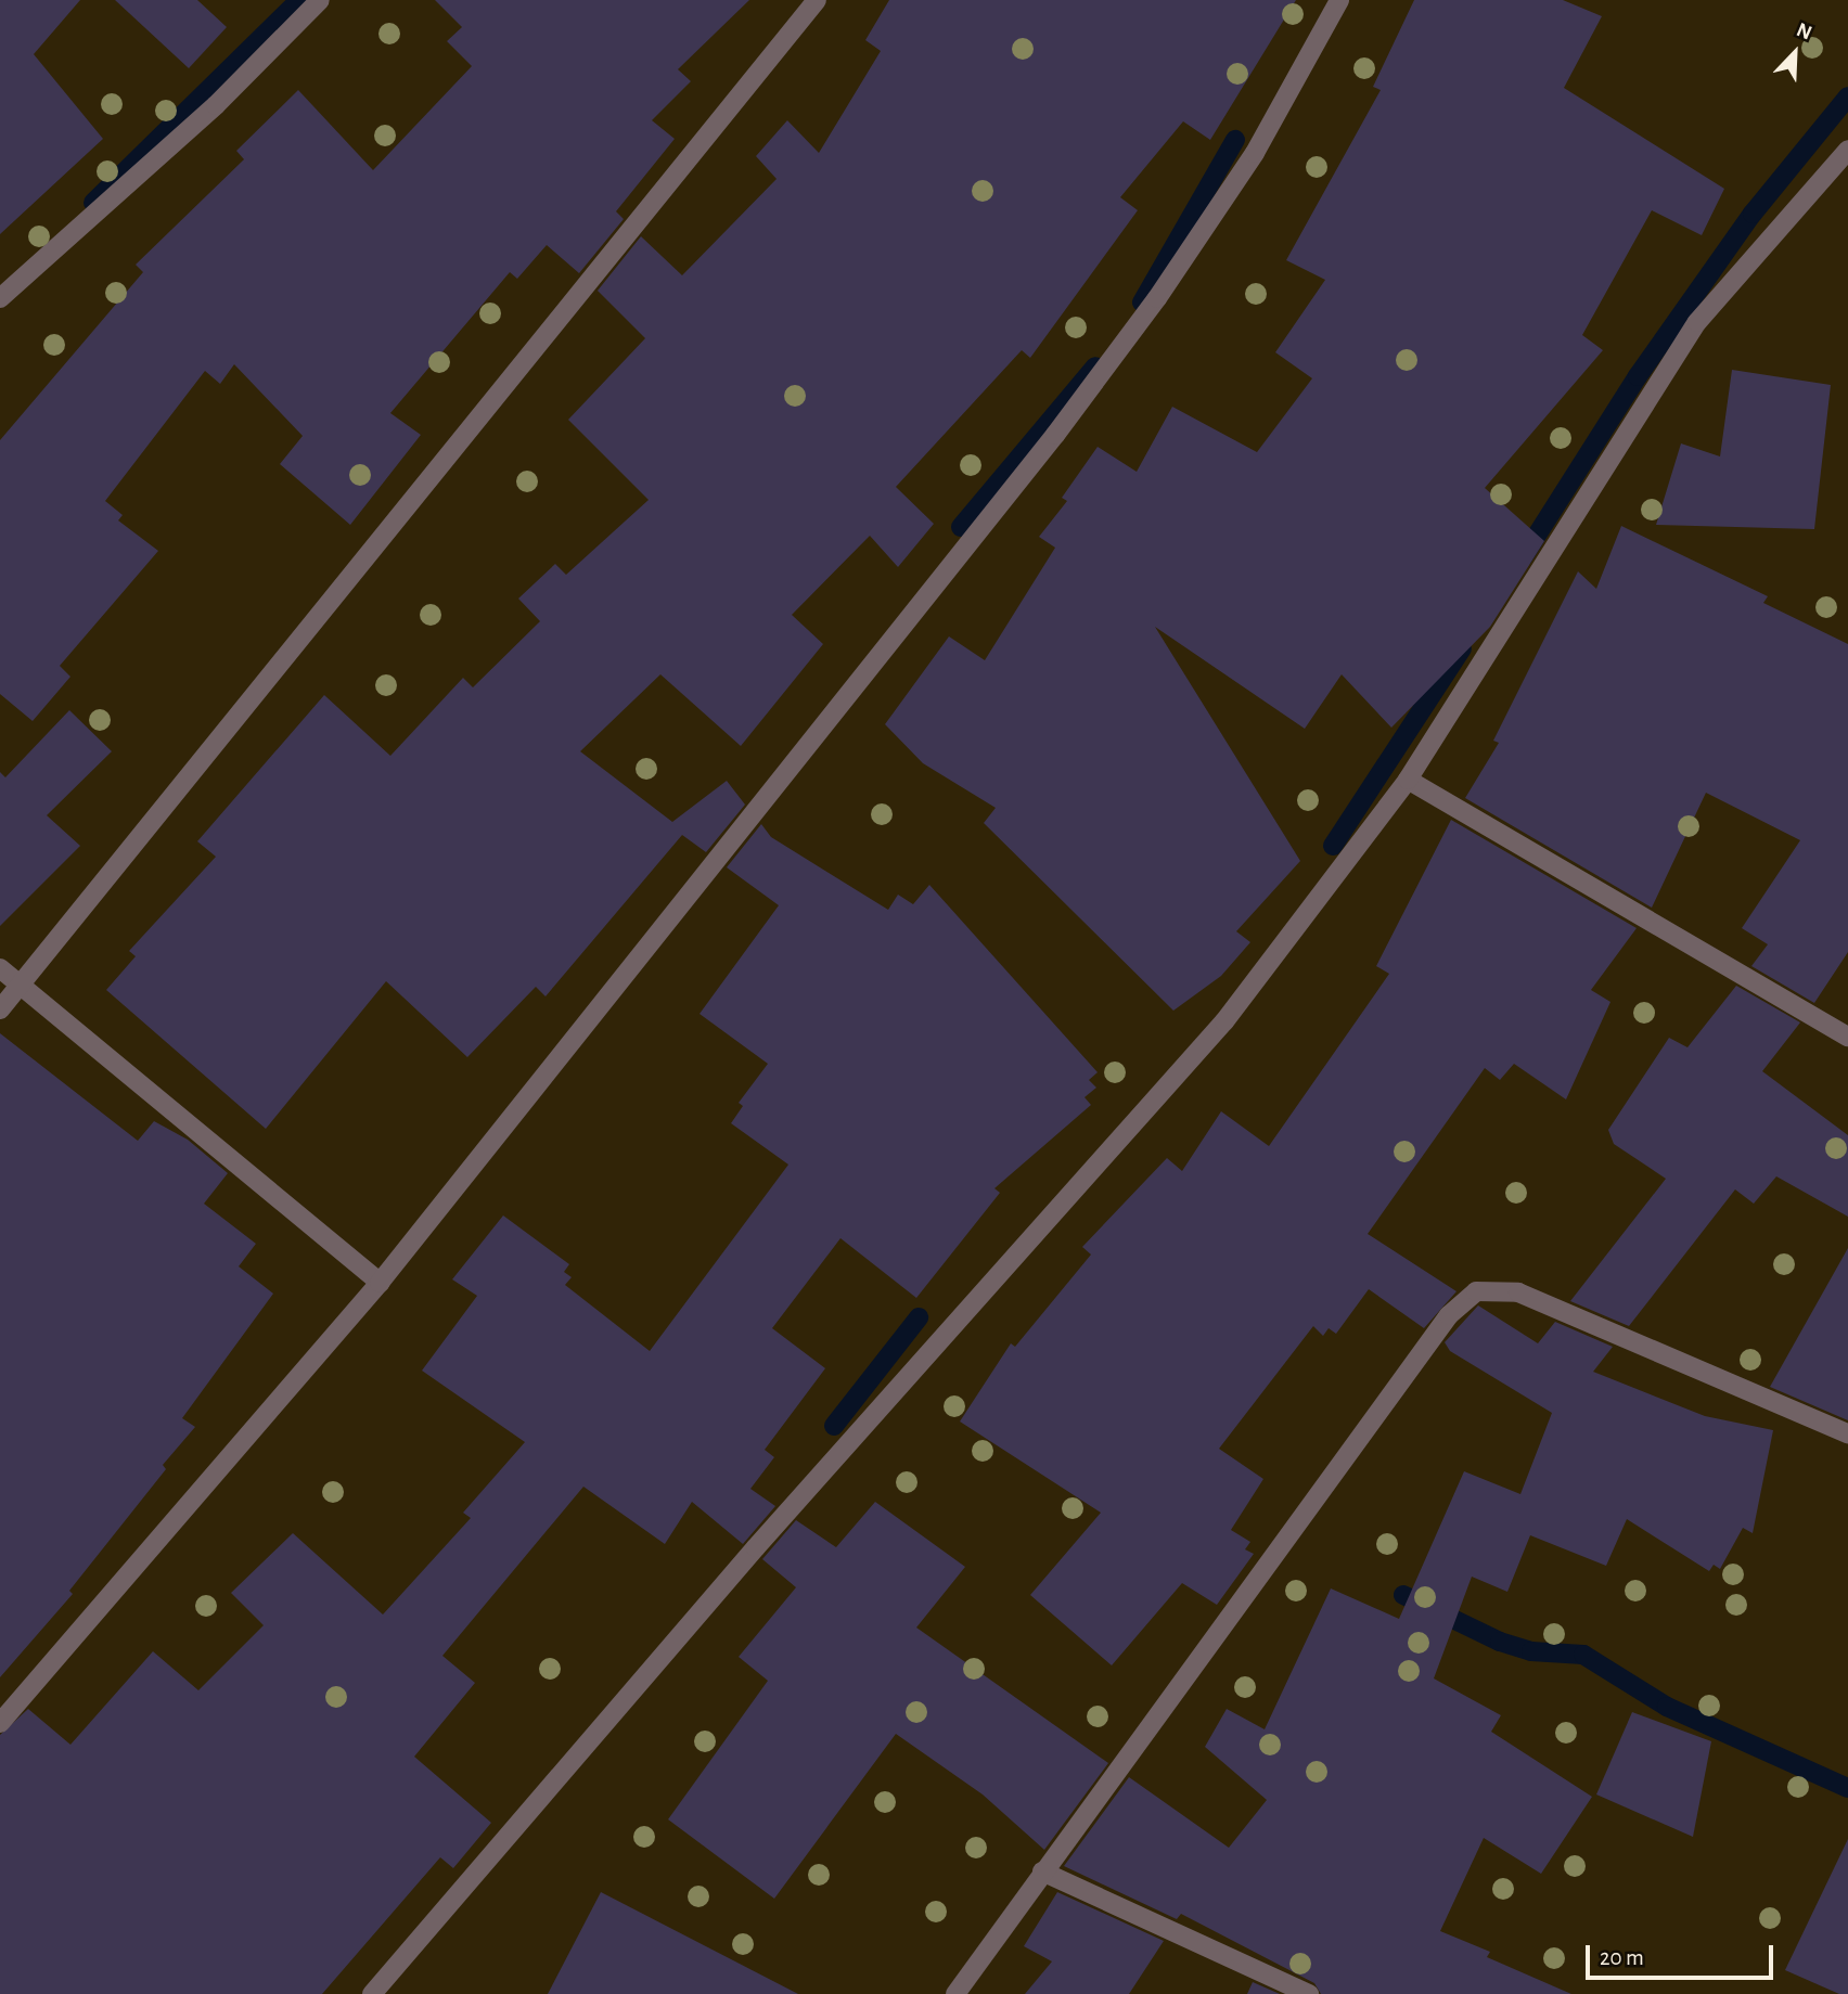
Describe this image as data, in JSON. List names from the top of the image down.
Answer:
{
  "scale_bar": "20 m",
  "north": "top right"
}
